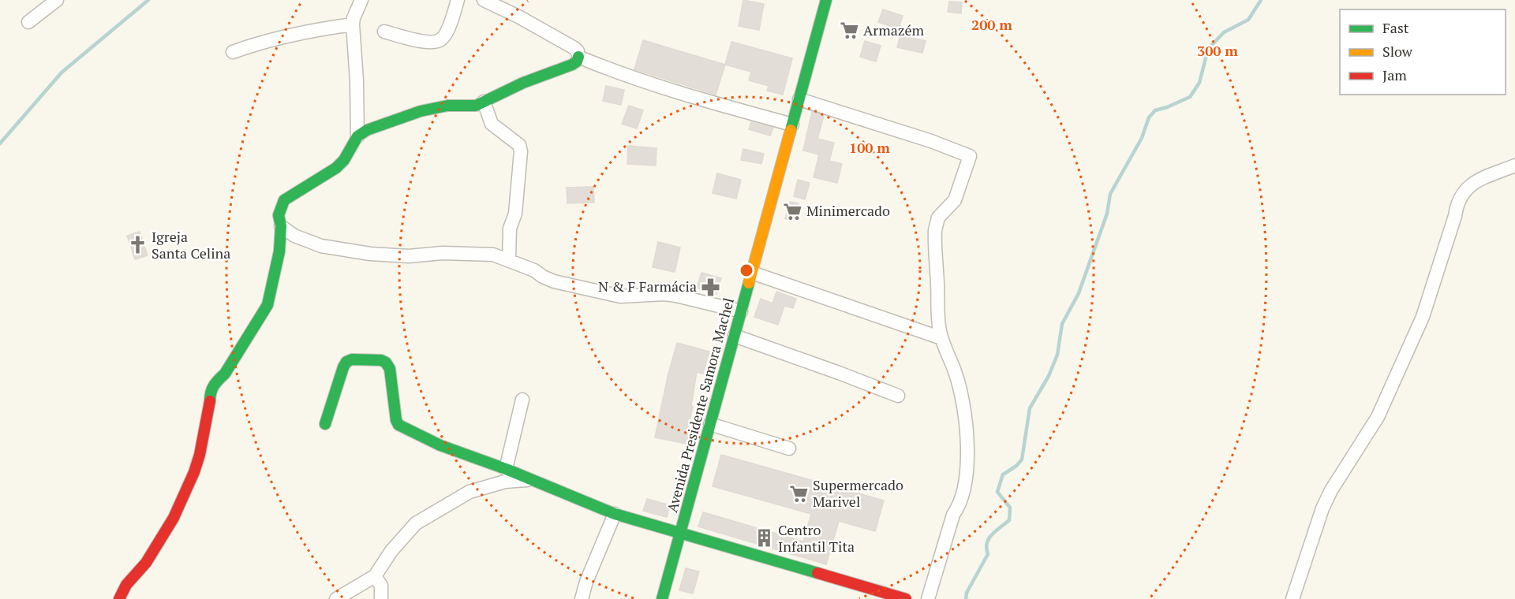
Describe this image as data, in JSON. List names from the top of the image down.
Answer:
{
  "streets": {
    "street": ["Avenida Presidente Samora Machel"]
  },
  "places": {
    "supermarket": ["Armazém", "Minimercado", "Supermercado Marivel"],
    "church": ["Igreja Santa Celina"],
    "pharmacy": ["N & F Farmácia"],
    "building": ["Centro Infantil Tita"]
  },
  "legend": ["Fast", "Slow", "Jam"],
  "rings": ["200 m", "300 m", "100 m"]
}
